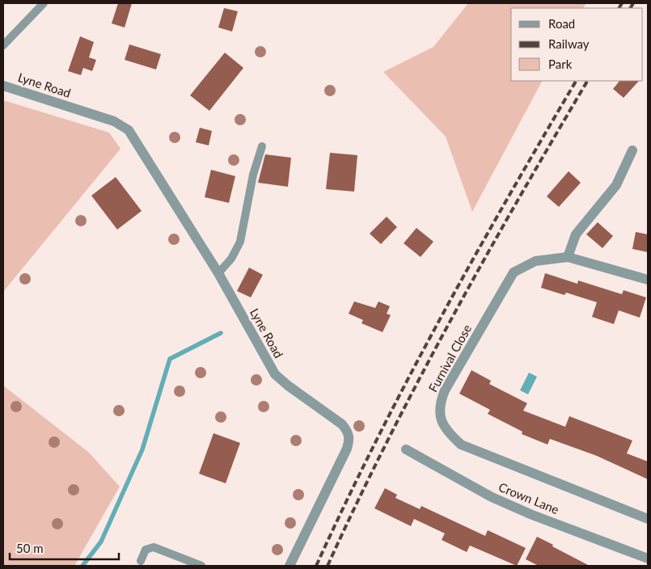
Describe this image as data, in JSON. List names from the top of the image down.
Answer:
{
  "streets": {
    "street": ["Lyne Road", "Furnival Close", "Crown Lane"]
  },
  "legend": ["Road", "Railway", "Park"],
  "scale_bar": "50 m"
}
